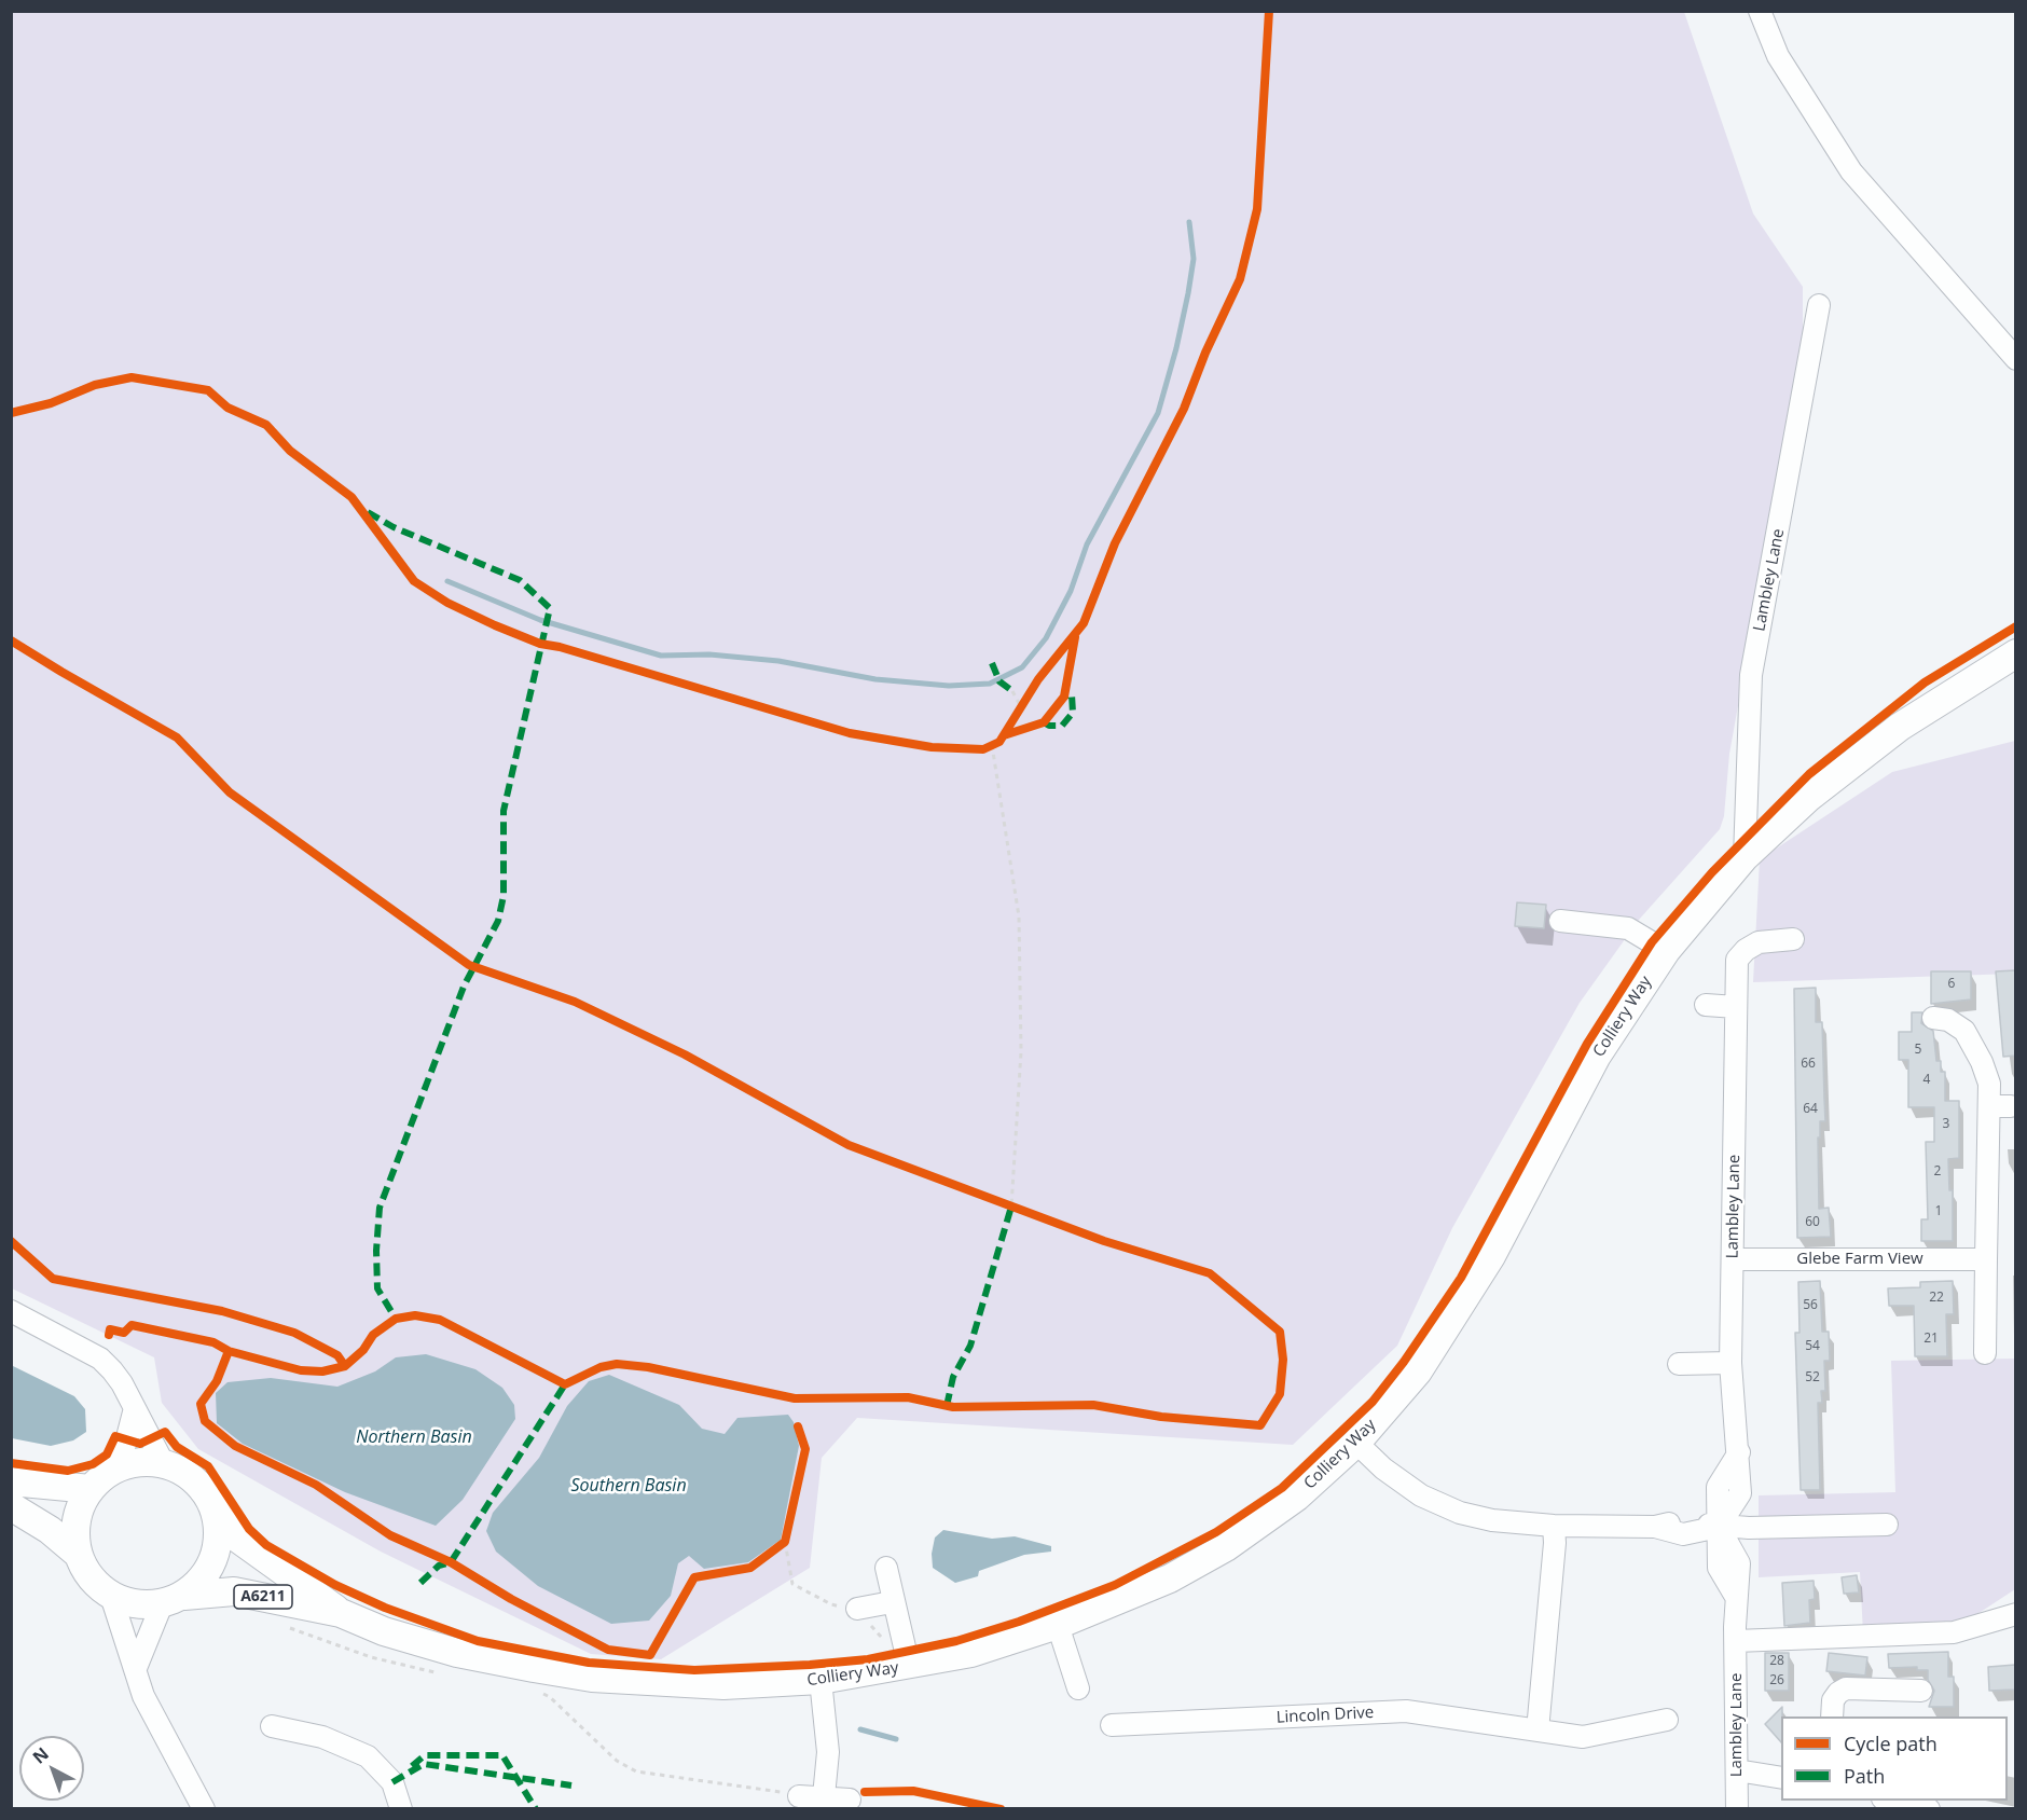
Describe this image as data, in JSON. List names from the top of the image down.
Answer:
{
  "streets": {
    "main road": ["Colliery Way", "A6211"],
    "street": ["Lambley Lane", "Glebe Farm View", "Lincoln Drive"]
  },
  "crossings": [
    ["Lambley Lane", "Colliery Way"],
    ["Lambley Lane", "Glebe Farm View"]
  ],
  "water": ["Northern Basin", "Southern Basin"],
  "house_numbers": [
    "6",
    "5",
    "66",
    "4",
    "64",
    "3",
    "2",
    "1",
    "60",
    "22",
    "56",
    "21",
    "54",
    "52",
    "28",
    "26"
  ],
  "legend": ["Cycle path", "Path"],
  "north": "top left"
}
